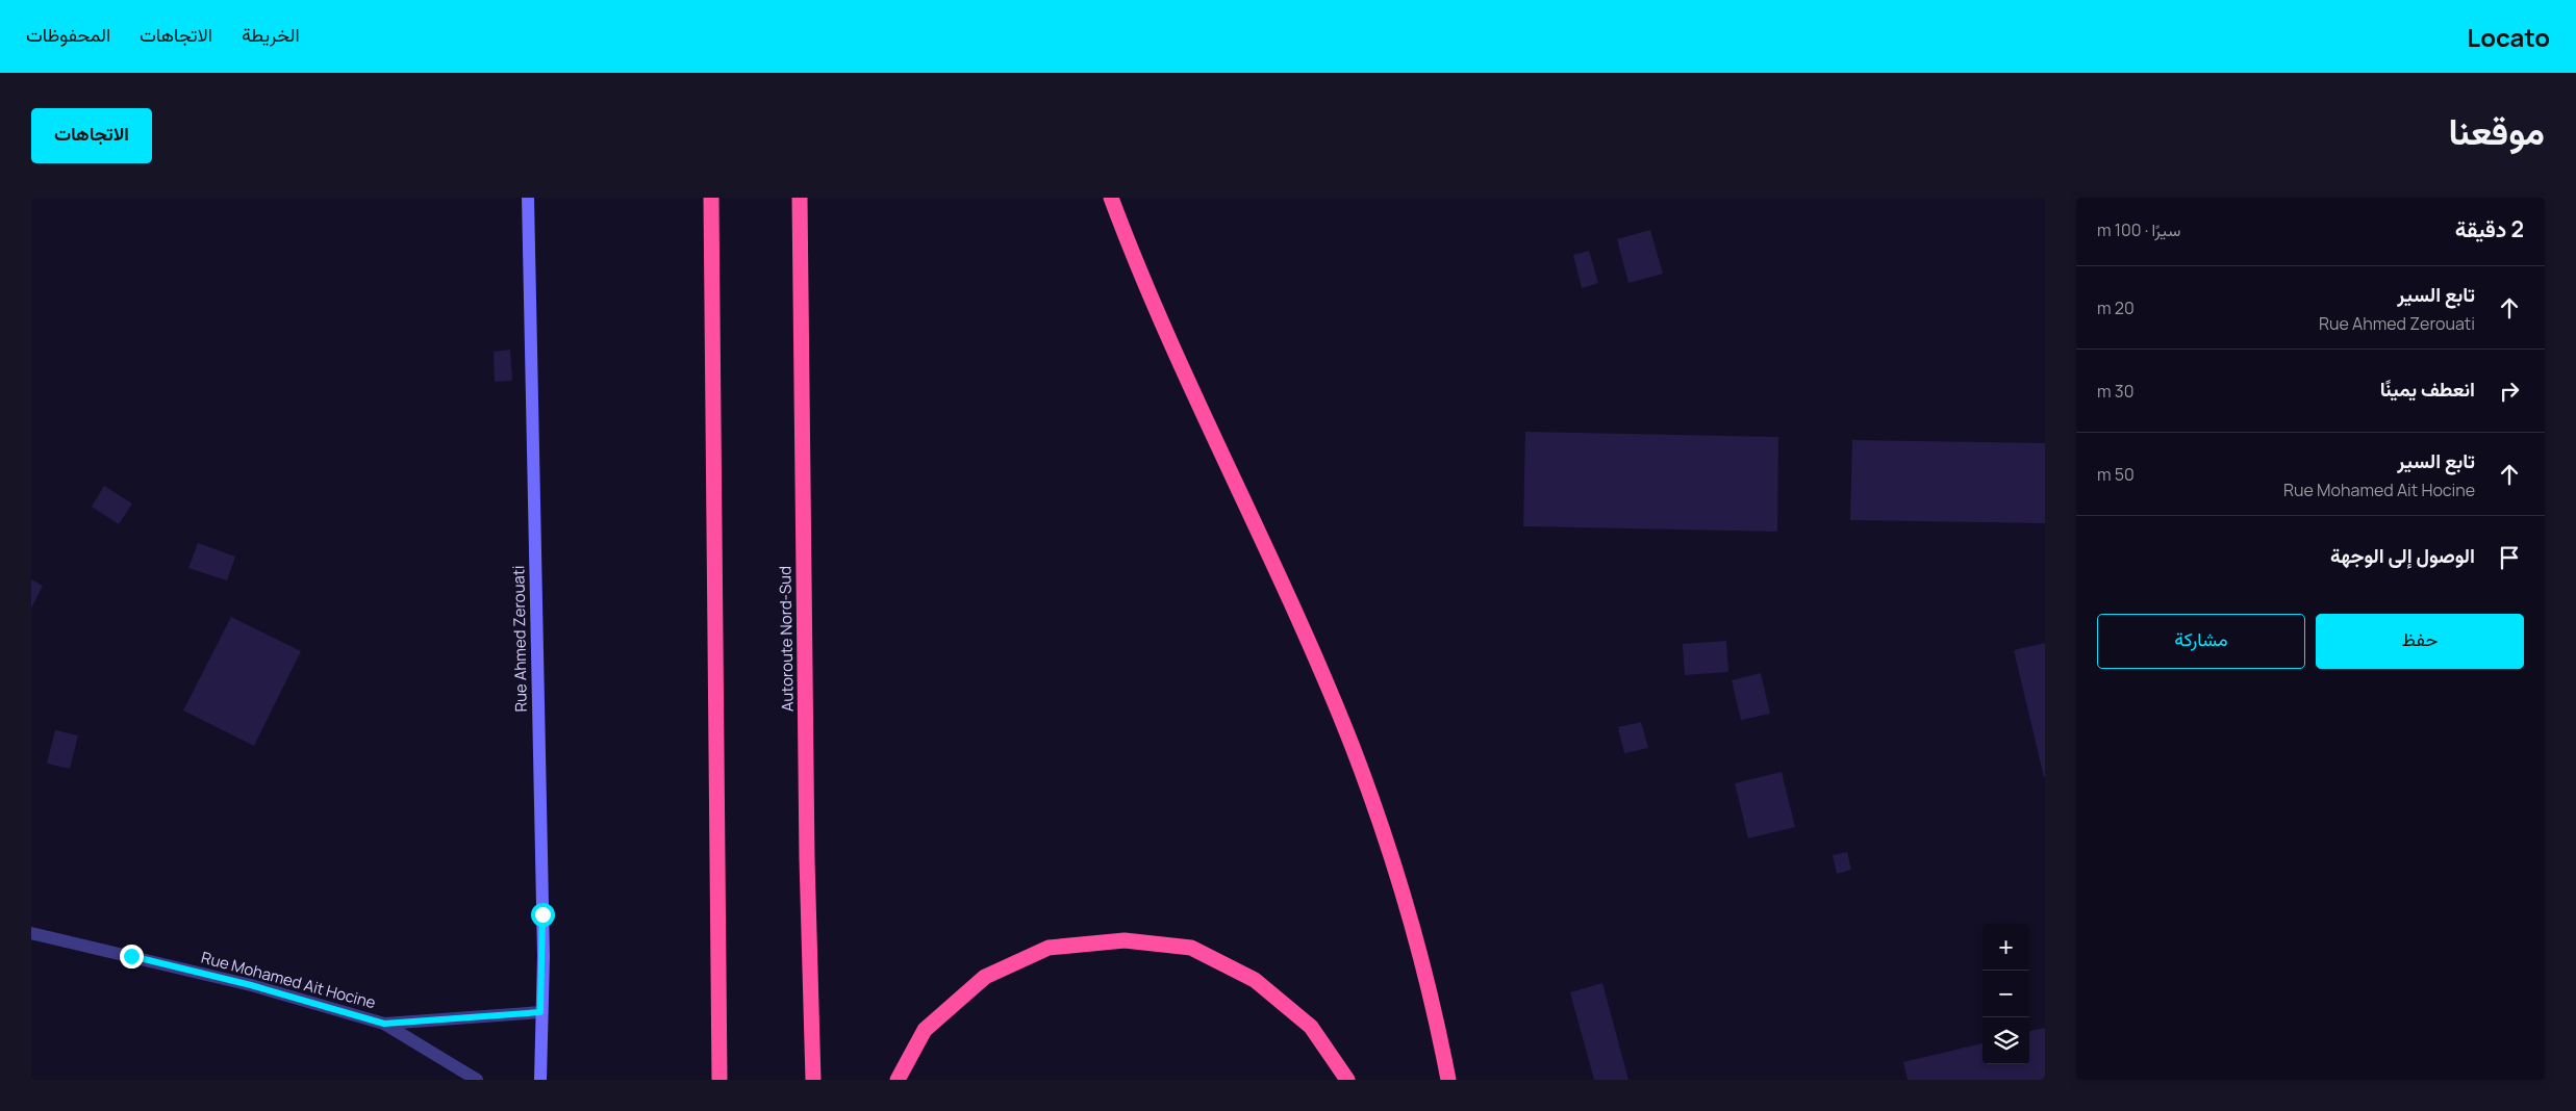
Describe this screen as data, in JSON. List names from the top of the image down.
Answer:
{
  "streets": {
    "highway": ["Autoroute Nord-Sud"],
    "main road": ["Rue Ahmed Zerouati"],
    "street": ["Rue Mohamed Ait Hocine"]
  },
  "page": {
    "header": "Locato",
    "nav": ["الخريطة", "الاتجاهات", "المحفوظات"],
    "title": "موقعنا",
    "buttons": [
      "الاتجاهات",
      ["حفظ", "مشاركة"]
    ],
    "heading": ["2 دقيقة", "سيرًا · 100 m"],
    "list": [
      ["تابع السير", "Rue Ahmed Zerouati", "20 m"],
      ["انعطف يمينًا", "30 m"],
      ["تابع السير", "Rue Mohamed Ait Hocine", "50 m"],
      "الوصول إلى الوجهة"
    ],
    "map_buttons": ["+", "−"]
  }
}
